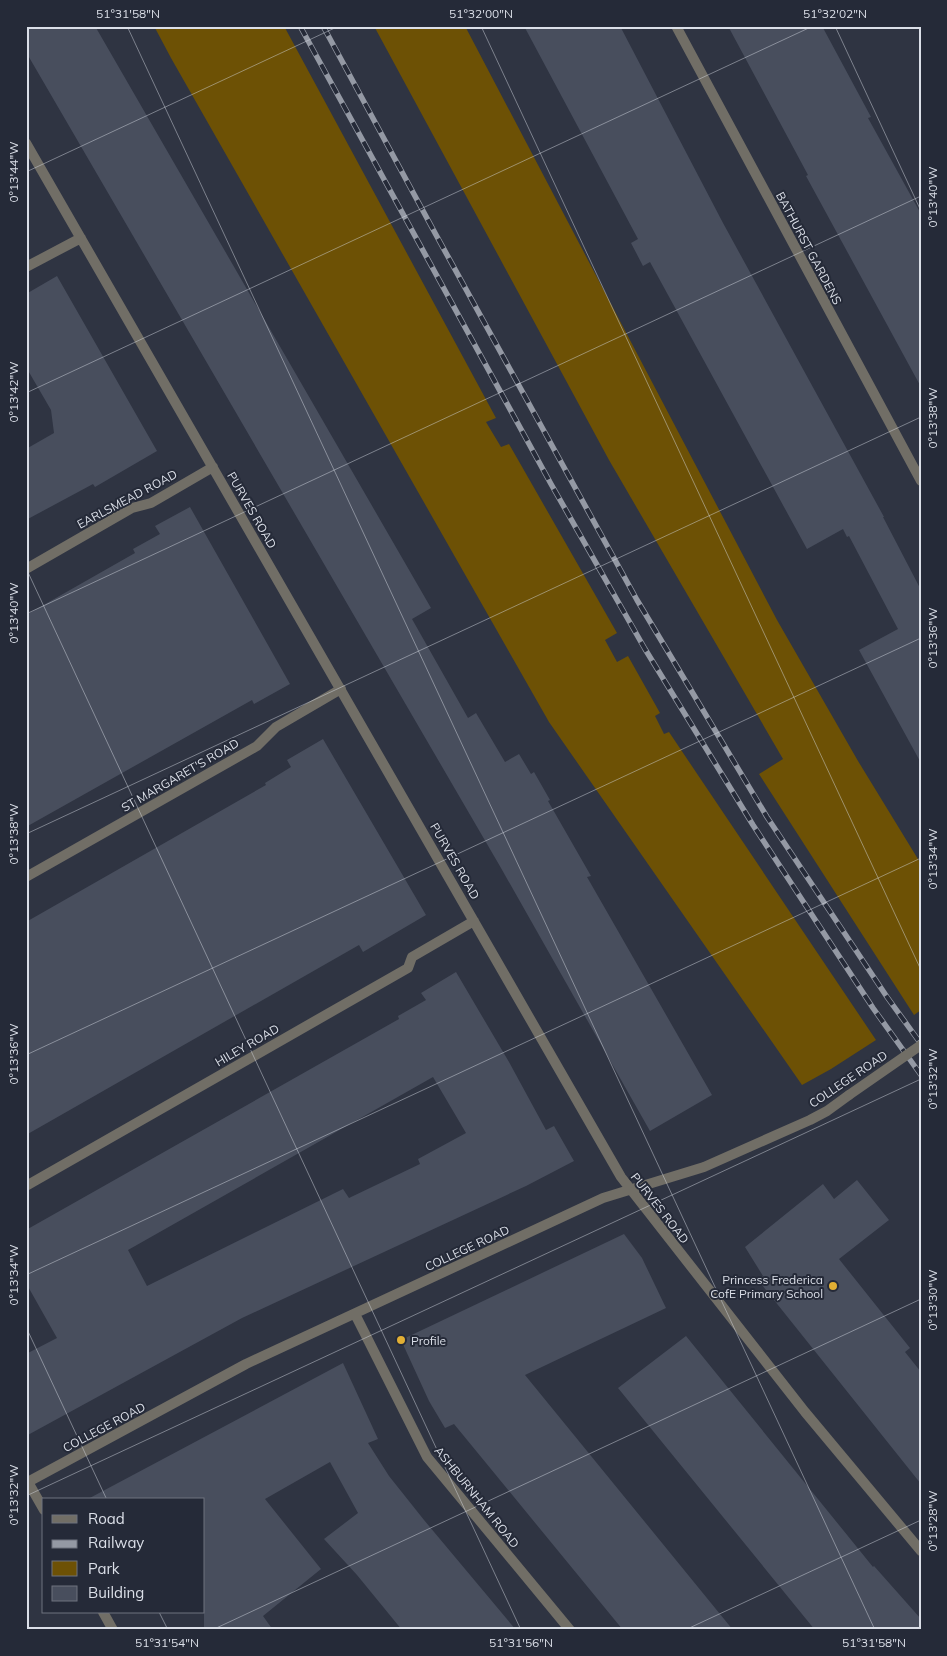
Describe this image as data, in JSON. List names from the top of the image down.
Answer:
{
  "streets": {
    "street": [
      "BATHURST GARDENS",
      "EARLSMEAD ROAD",
      "PURVES ROAD",
      "ST MARGARET'S ROAD",
      "HILEY ROAD",
      "COLLEGE ROAD",
      "ASHBURNHAM ROAD"
    ]
  },
  "crossings": [
    ["EARLSMEAD ROAD", "PURVES ROAD"],
    ["PURVES ROAD", "ST MARGARET'S ROAD"],
    ["PURVES ROAD", "HILEY ROAD"],
    ["PURVES ROAD", "COLLEGE ROAD"],
    ["COLLEGE ROAD", "ASHBURNHAM ROAD"]
  ],
  "places": ["Princess Frederica CofE Primary School", "Profile"],
  "legend": [
    "Road",
    "Railway",
    "Park",
    "Building"
  ],
  "coordinates": [
    "51°31'58\"N",
    "51°32'00\"N",
    "51°32'02\"N",
    "0°13'44\"W",
    "0°13'40\"W",
    "0°13'42\"W",
    "0°13'38\"W",
    "0°13'36\"W",
    "0°13'34\"W",
    "0°13'32\"W",
    "0°13'30\"W",
    "0°13'28\"W",
    "51°31'54\"N",
    "51°31'56\"N"
  ]
}
